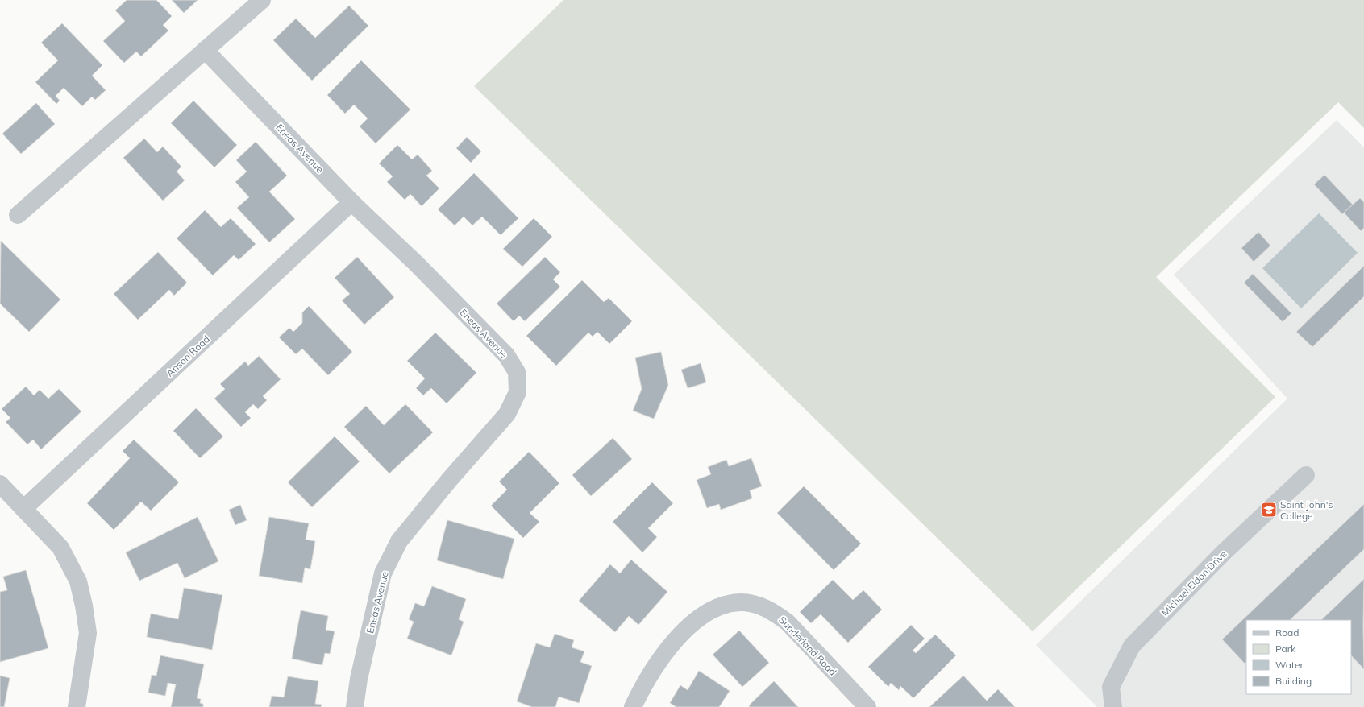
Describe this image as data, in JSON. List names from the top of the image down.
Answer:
{
  "streets": {
    "street": [
      "Eneas Avenue",
      "Anson Road",
      "Michael Eldon Drive",
      "Sunderland Road"
    ]
  },
  "crossings": [
    ["Eneas Avenue", "Anson Road"]
  ],
  "places": {
    "school or university": ["Saint John's College"]
  },
  "legend": [
    "Road",
    "Park",
    "Water",
    "Building"
  ]
}
